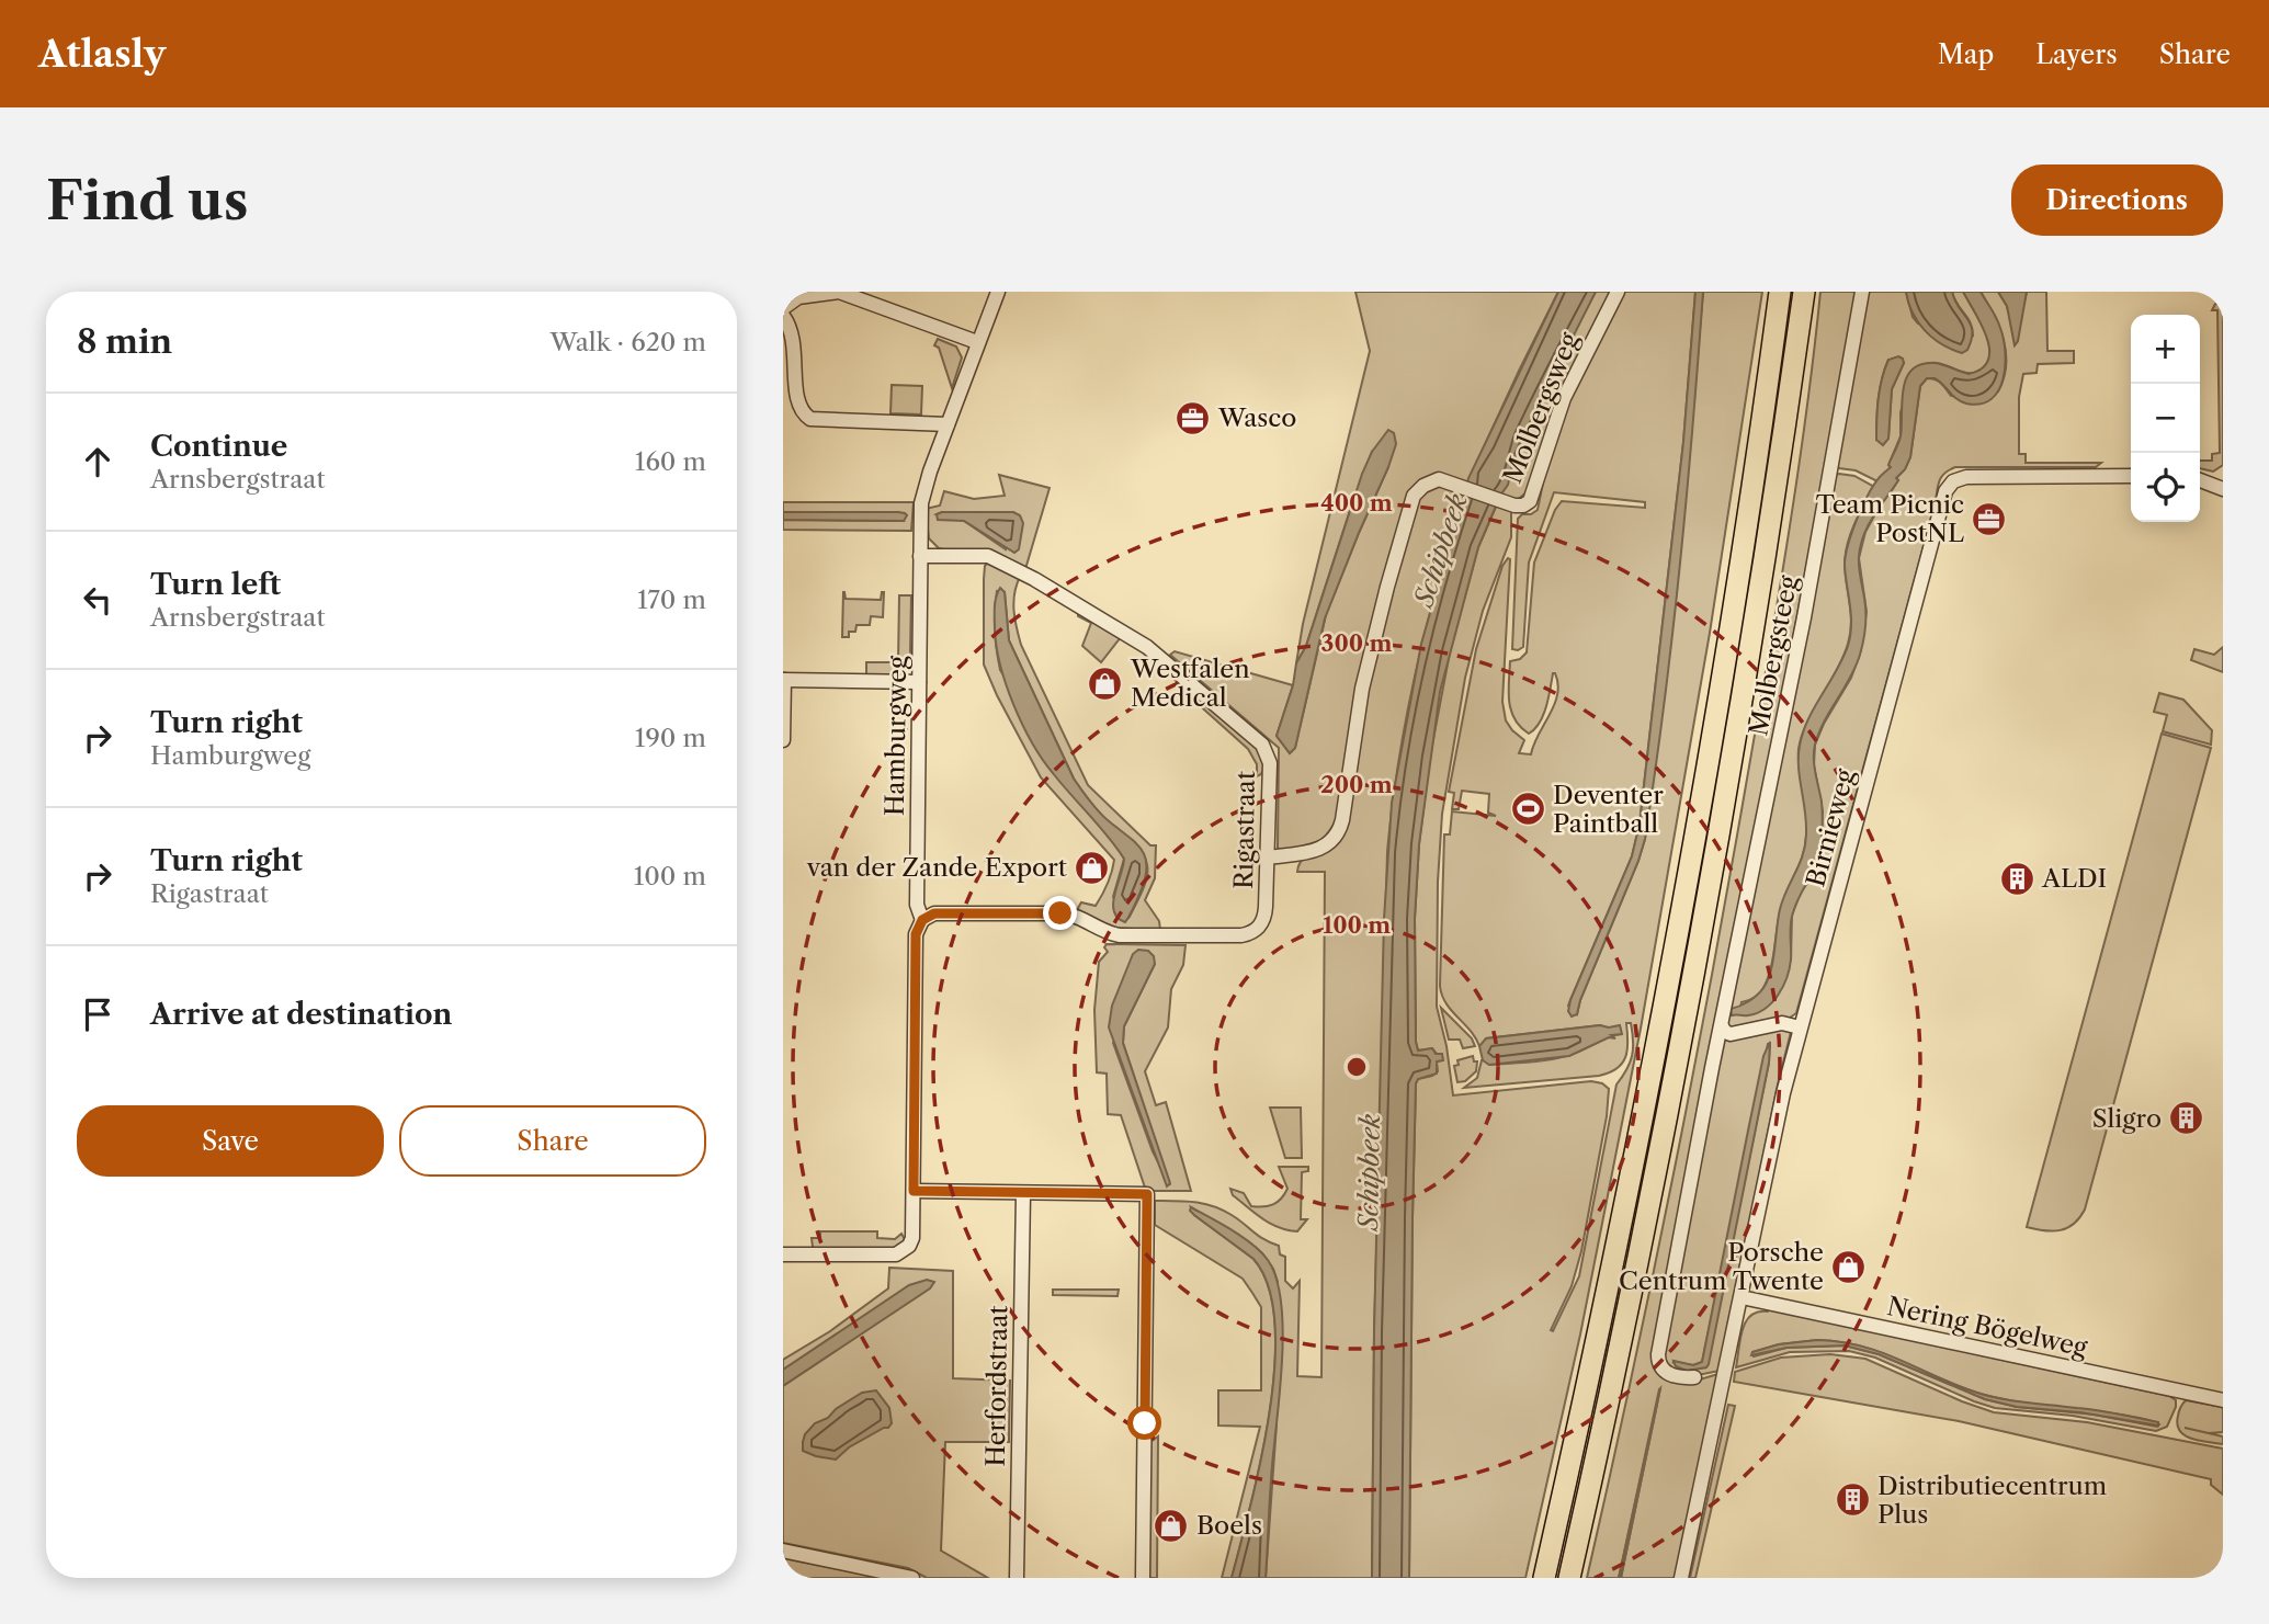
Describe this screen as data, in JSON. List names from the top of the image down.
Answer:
{
  "streets": {
    "street": [
      "Molbergsweg",
      "Molbergsteeg",
      "Hamburgweg",
      "Birnieweg",
      "Rigastraat",
      "Nering Bögelweg",
      "Herfordstraat"
    ]
  },
  "crossings": [
    ["Molbergsweg", "Rigastraat"],
    ["Hamburgweg", "Rigastraat"],
    ["Birnieweg", "Nering Bögelweg"]
  ],
  "water": ["Schipbeek"],
  "places": {
    "office": ["Wasco", "Team Picnic PostNL"],
    "shop": [
      "Westfalen Medical",
      "van der Zande Export",
      "Porsche Centrum Twente",
      "Boels"
    ],
    "sports": ["Deventer Paintball"],
    "building": ["ALDI", "Sligro", "Distributiecentrum Plus"]
  },
  "page": {
    "header": "Atlasly",
    "nav": ["Map", "Layers", "Share"],
    "buttons": [
      "Directions",
      ["Save", "Share"]
    ],
    "title": "Find us",
    "heading": ["8 min", "Walk · 620 m"],
    "map_buttons": ["+", "−"],
    "list": [
      ["Continue", "Arnsbergstraat", "160 m"],
      ["Turn left", "Arnsbergstraat", "170 m"],
      ["Turn right", "Hamburgweg", "190 m"],
      ["Turn right", "Rigastraat", "100 m"],
      "Arrive at destination"
    ]
  },
  "rings": [
    "400 m",
    "300 m",
    "200 m",
    "100 m"
  ]
}
